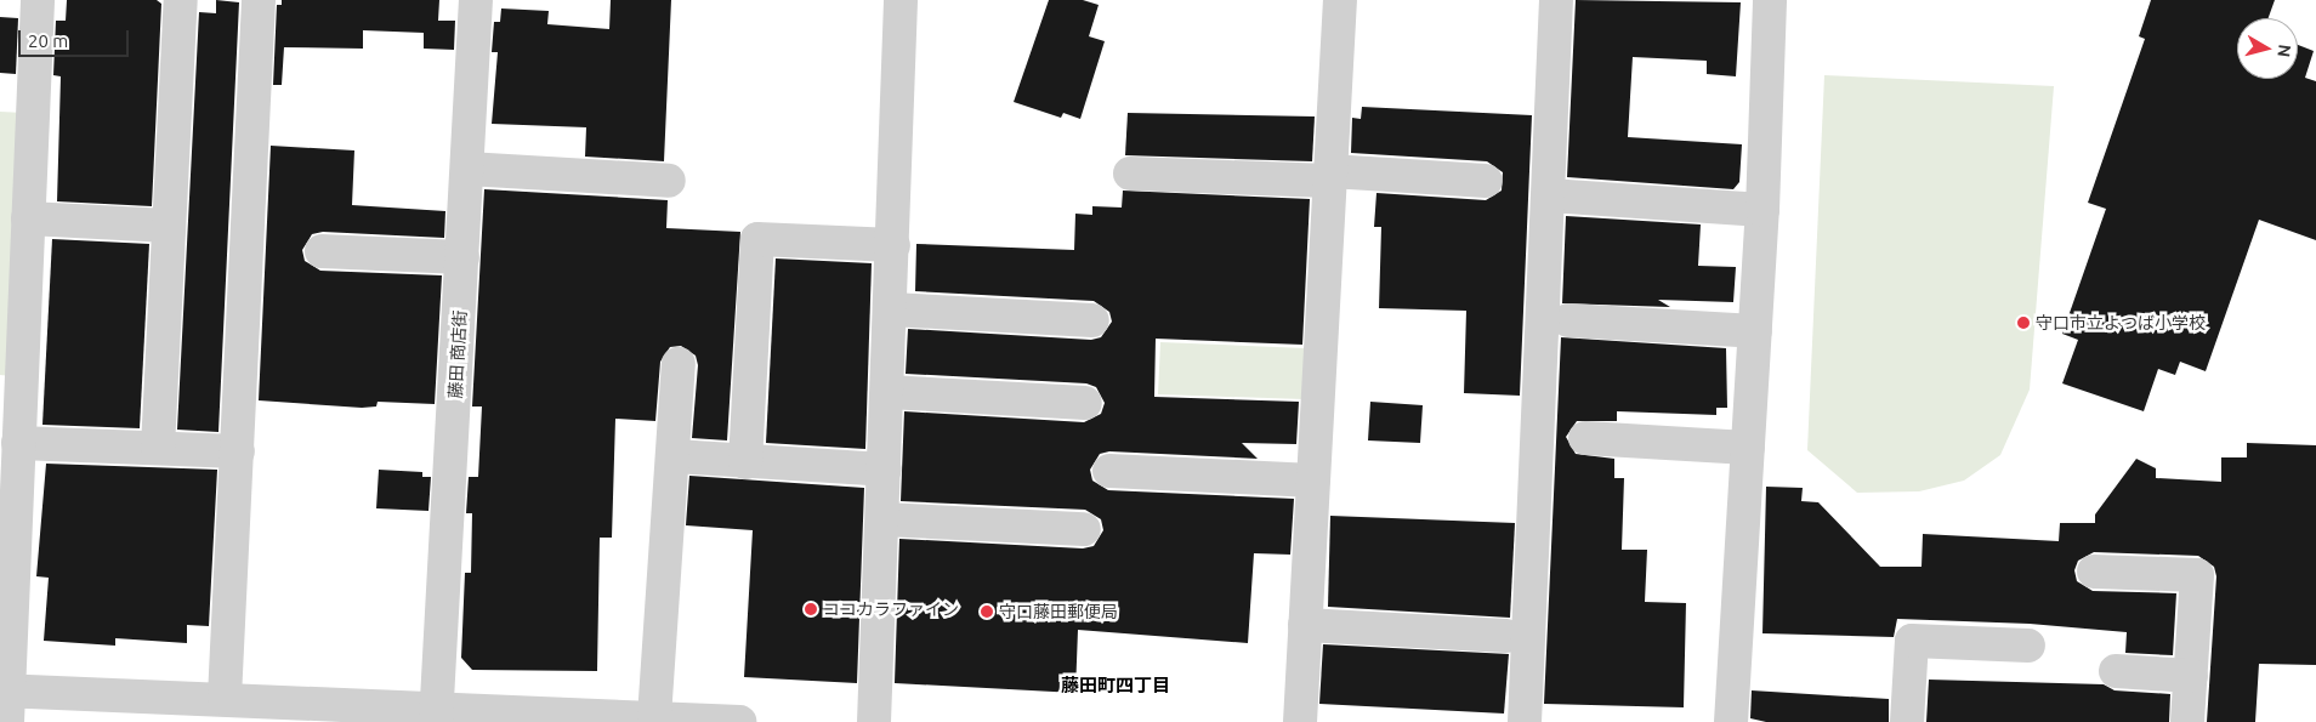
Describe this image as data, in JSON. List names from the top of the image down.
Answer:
{
  "streets": {
    "street": ["藤田 商店街"]
  },
  "districts": ["藤田町四丁目"],
  "places": ["守口市立よつば小学校", "ココカラファイン", "守口藤田郵便局"],
  "scale_bar": "20 m",
  "north": "right"
}
